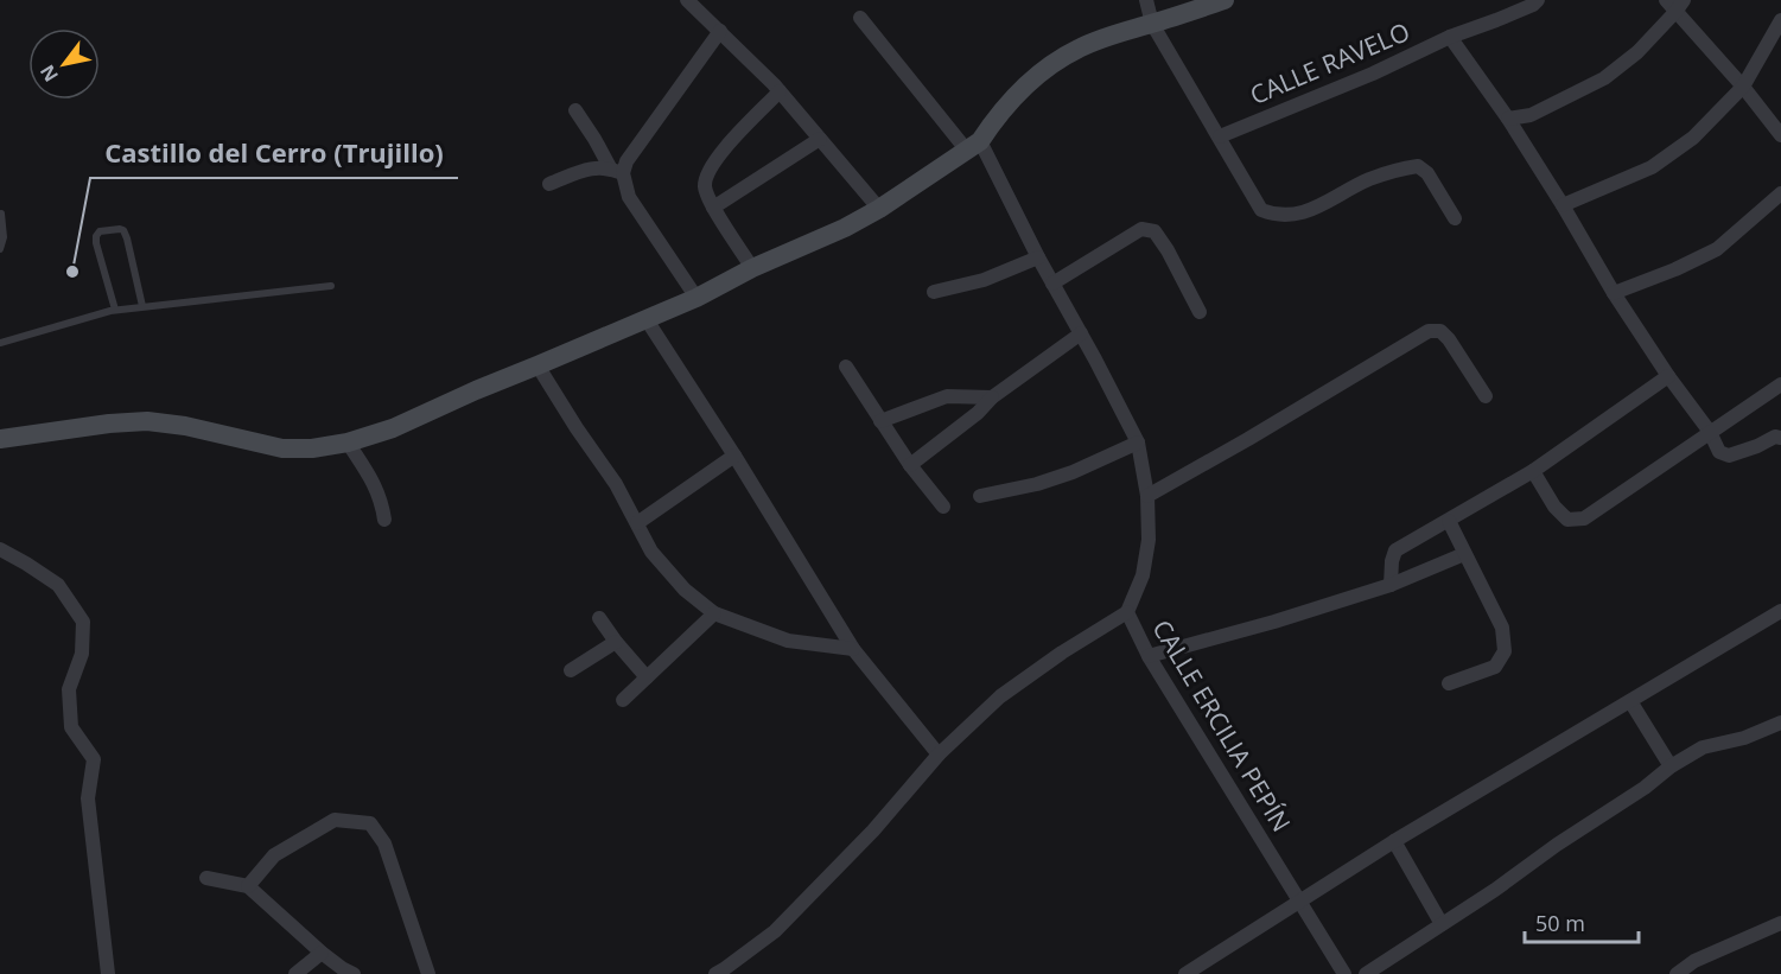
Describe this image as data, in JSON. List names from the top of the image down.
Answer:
{
  "streets": {
    "street": ["CALLE RAVELO", "CALLE ERCILIA PEPÍN"]
  },
  "places": ["Castillo del Cerro (Trujillo)"],
  "scale_bar": "50 m",
  "north": "bottom left"
}
